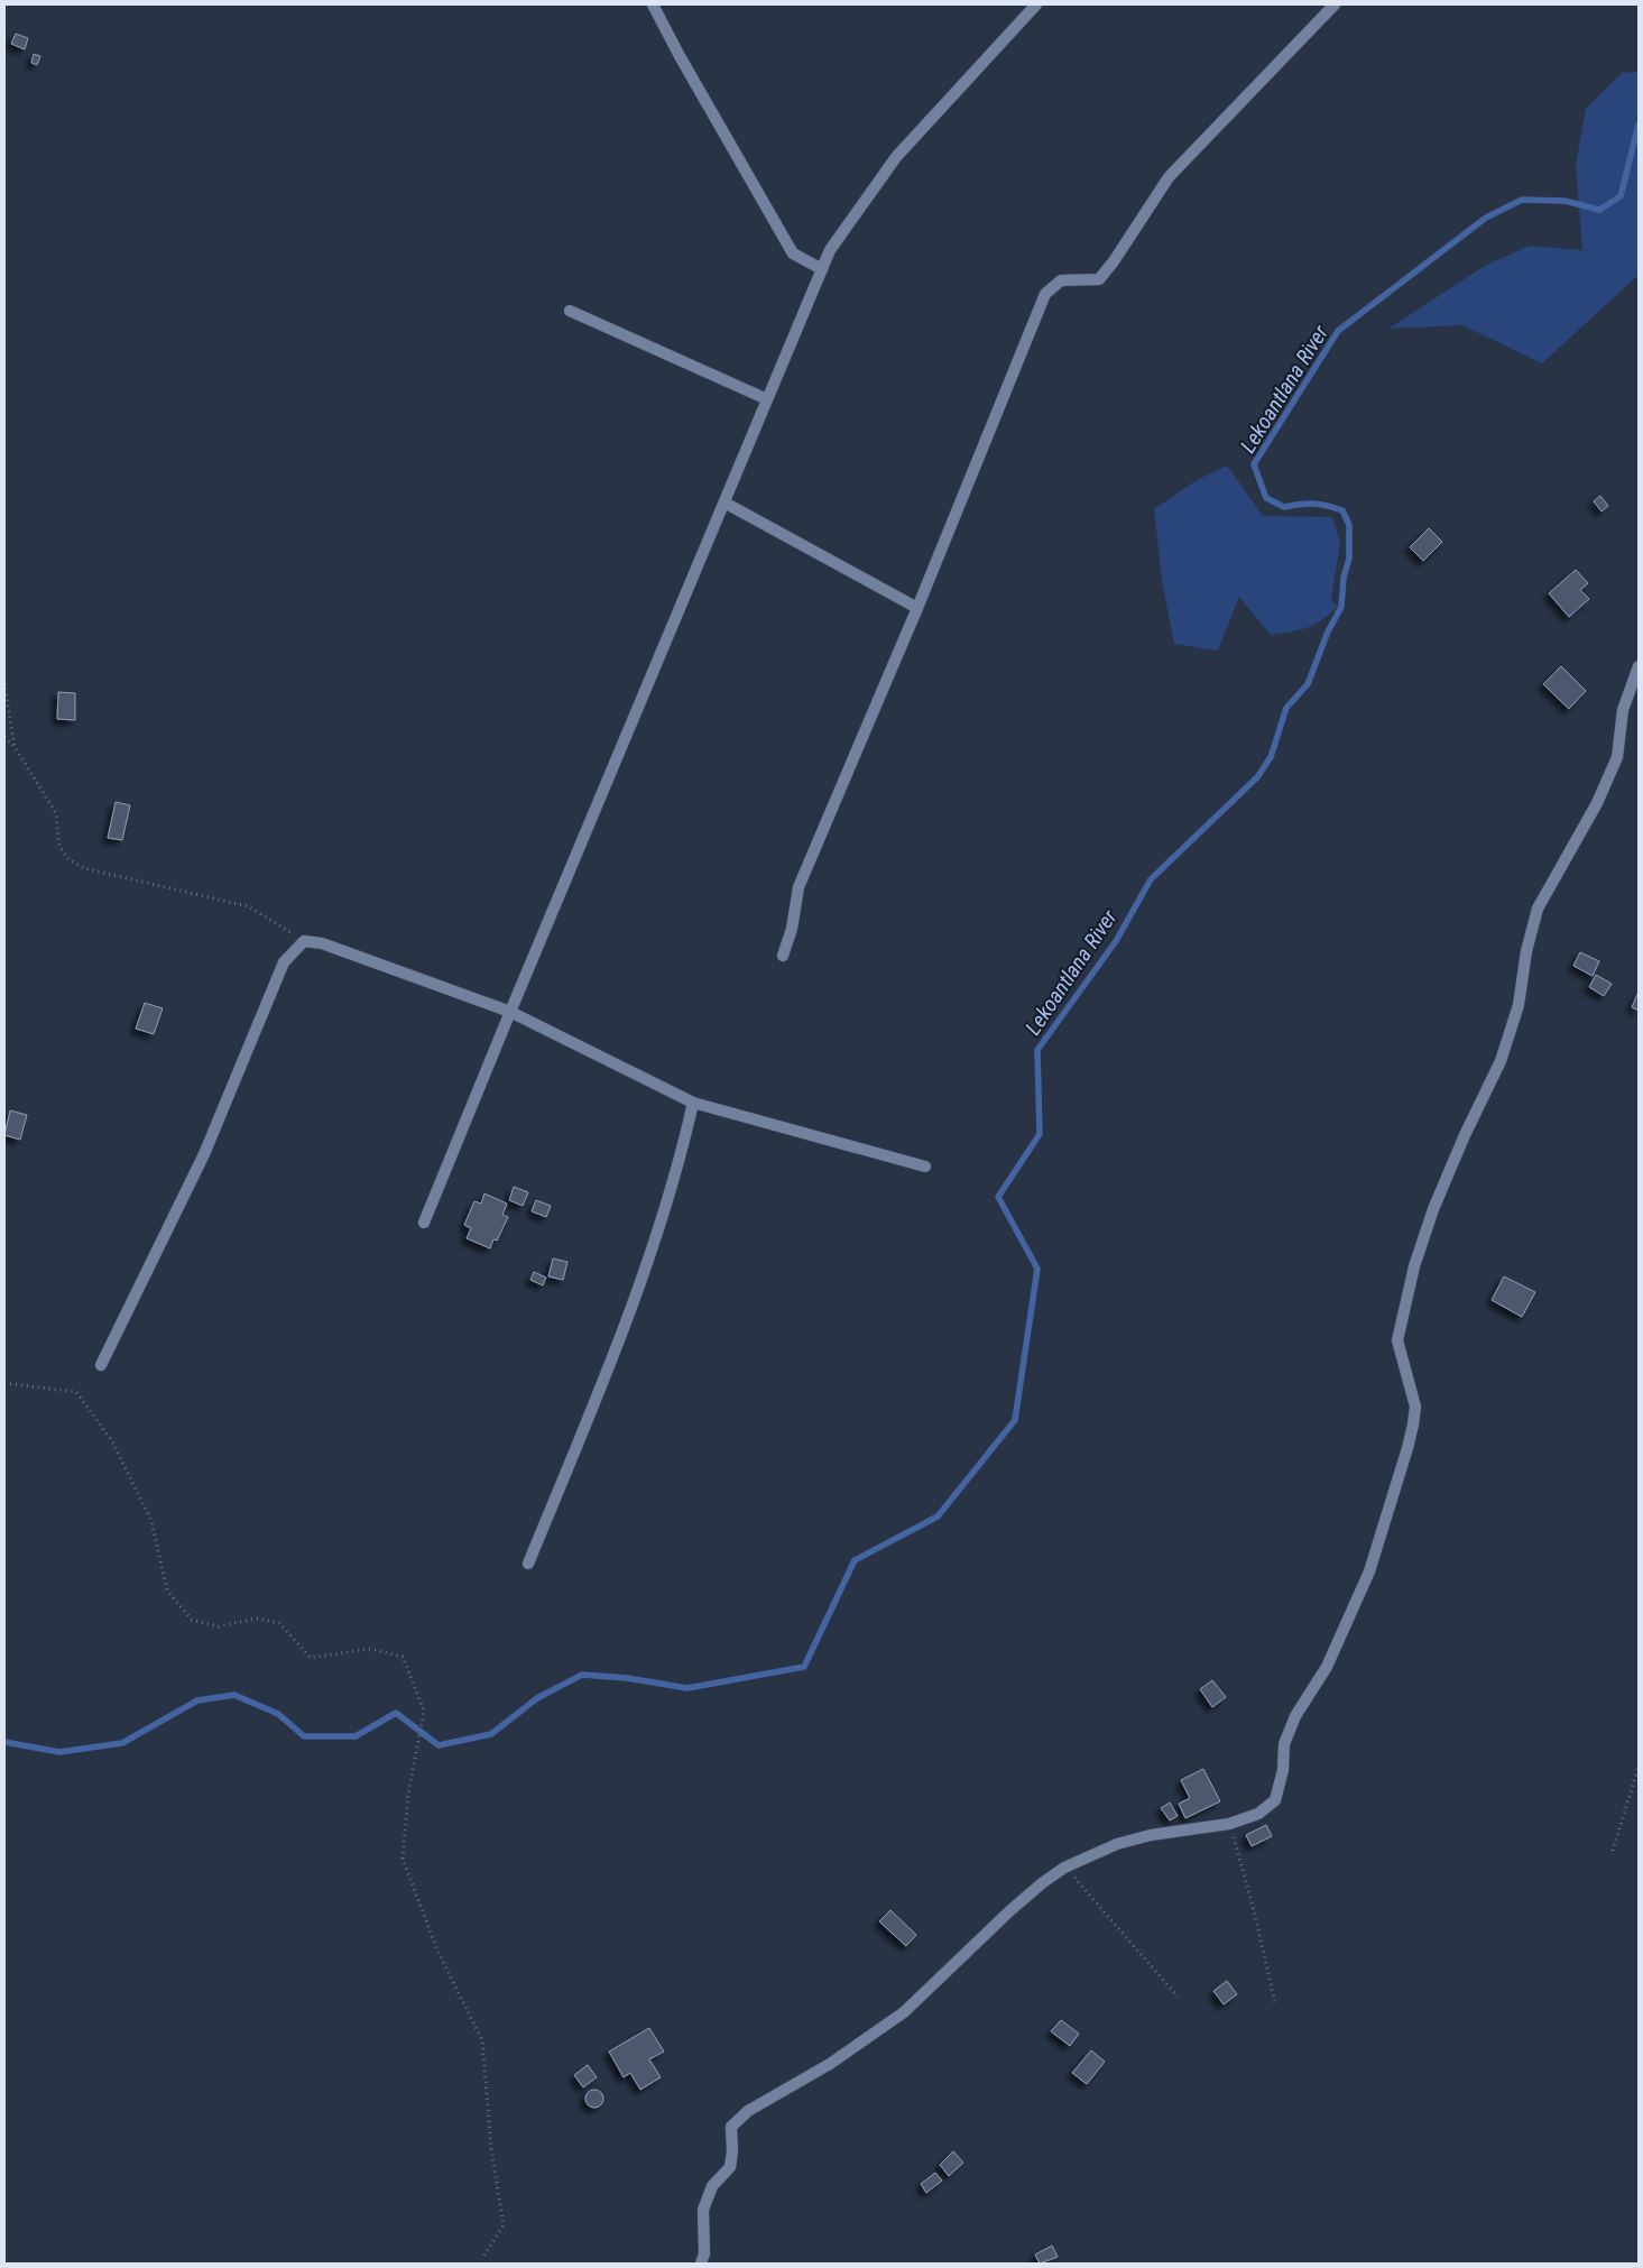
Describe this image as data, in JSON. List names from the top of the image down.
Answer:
{
  "water": ["Lekoantlana River"]
}
